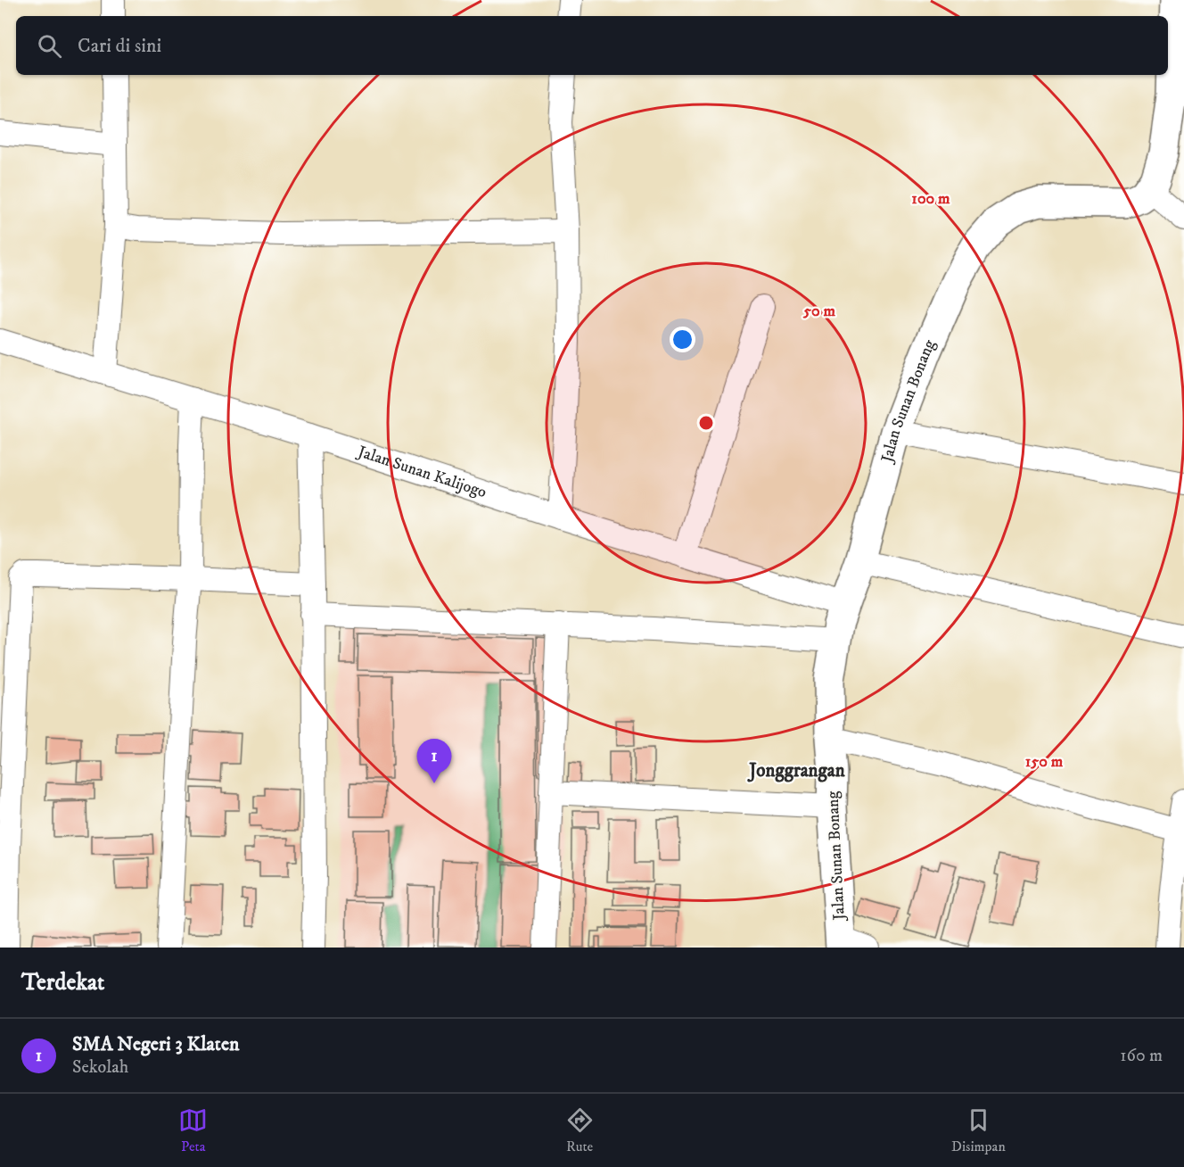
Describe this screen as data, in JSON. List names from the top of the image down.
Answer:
{
  "streets": {
    "street": ["Jalan Sunan Bonang", "Jalan Sunan Kalijogo"]
  },
  "crossings": [
    ["Jalan Sunan Bonang", "Jalan Sunan Kalijogo"]
  ],
  "districts": ["Jonggrangan"],
  "page": {
    "search": "Cari di sini",
    "pins": "1",
    "heading": "Terdekat",
    "list": [
      {
        "mark": "1",
        "name": "SMA Negeri 3 Klaten",
        "note": "Sekolah",
        "value": "160 m"
      }
    ],
    "nav": ["Peta", "Rute", "Disimpan"]
  },
  "rings": ["100 m", "50 m", "150 m"]
}
